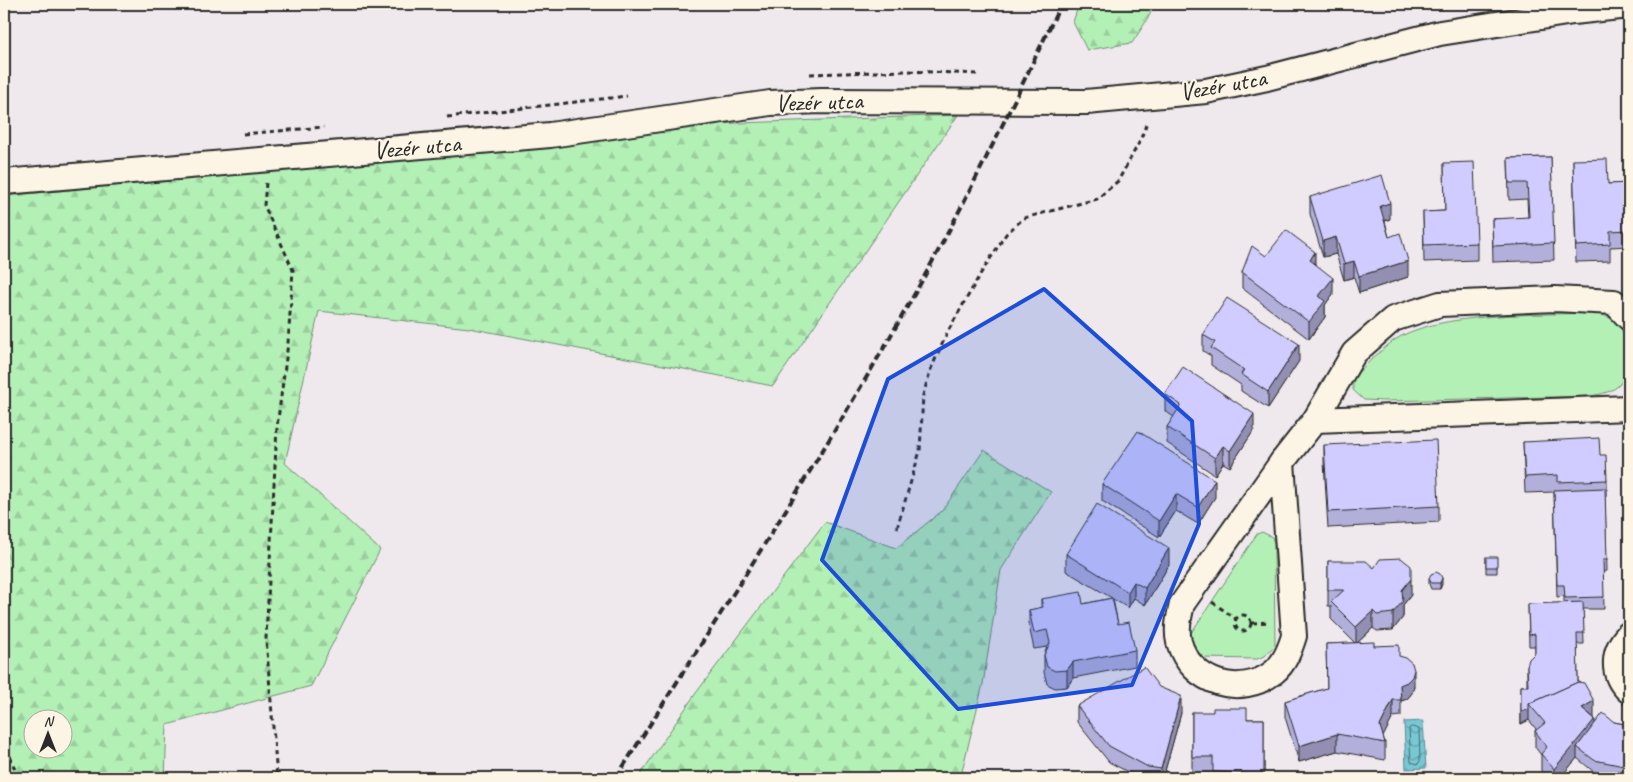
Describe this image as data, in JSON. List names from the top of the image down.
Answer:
{
  "streets": {
    "street": ["Vezér utca"]
  },
  "north": "top"
}
